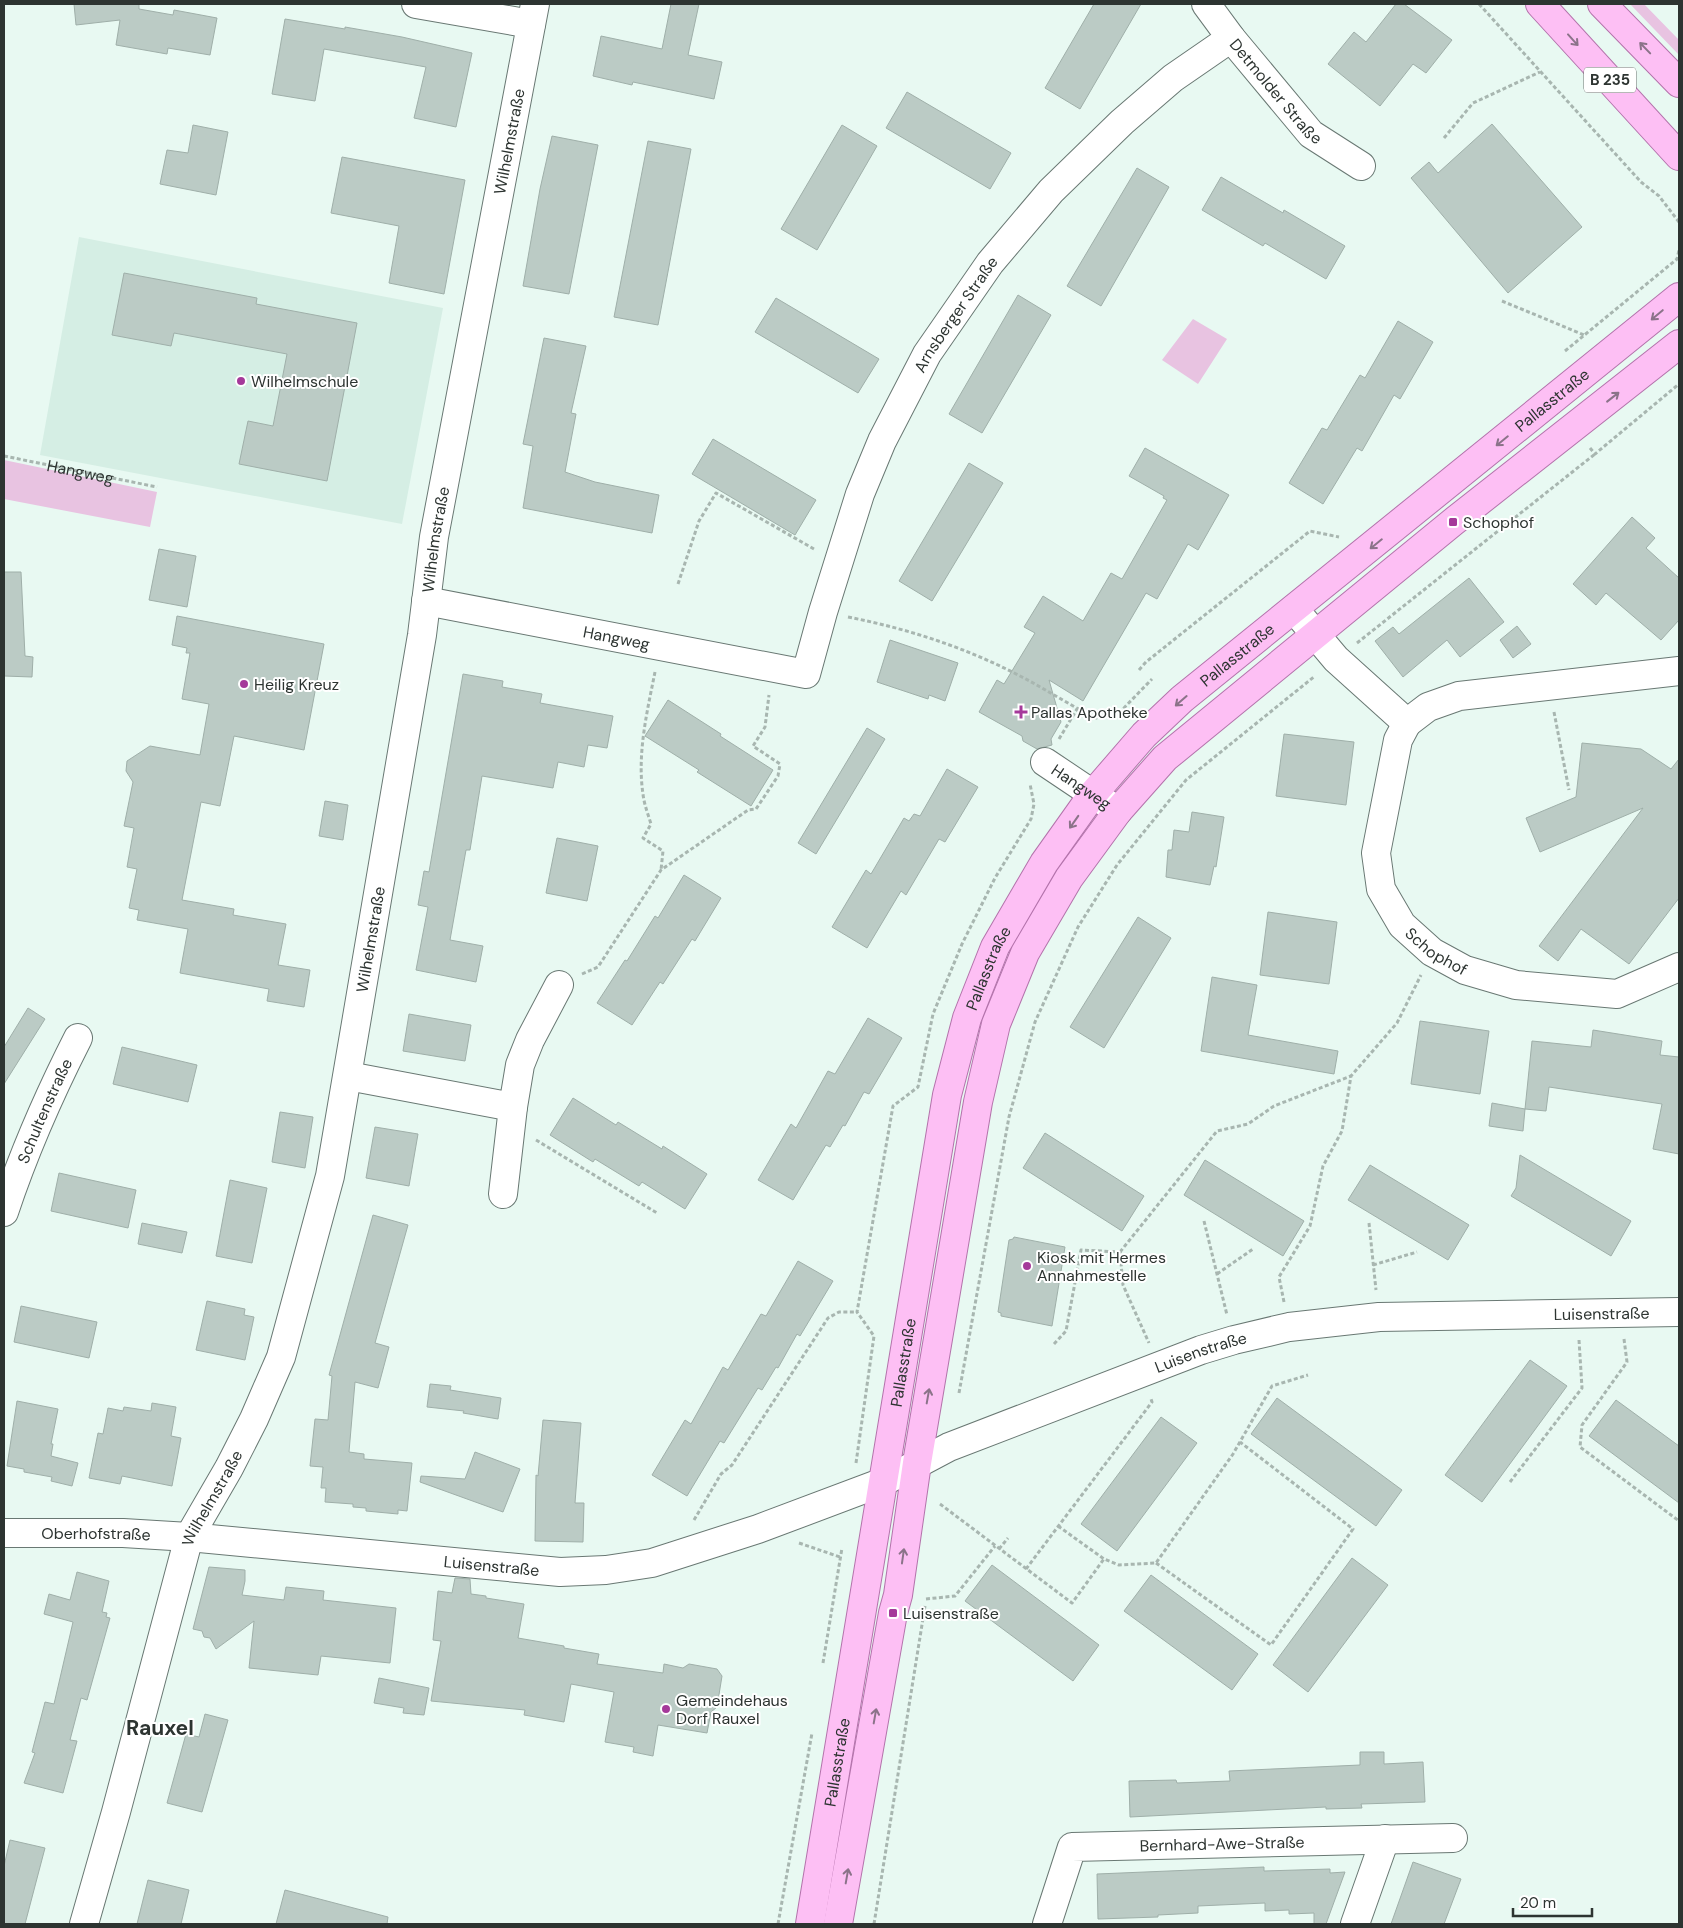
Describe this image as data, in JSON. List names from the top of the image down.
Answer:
{
  "streets": {
    "main road": ["B 235", "Pallasstraße"],
    "street": [
      "Detmolder Straße",
      "Wilhelmstraße",
      "Arnsberger Straße",
      "Hangweg",
      "Schophof",
      "Schultenstraße",
      "Luisenstraße",
      "Oberhofstraße",
      "Bernhard-Awe-Straße"
    ]
  },
  "crossings": [
    ["Detmolder Straße", "Arnsberger Straße"],
    ["Wilhelmstraße", "Hangweg"],
    ["Wilhelmstraße", "Luisenstraße"],
    ["Wilhelmstraße", "Oberhofstraße"],
    ["Arnsberger Straße", "Hangweg"],
    ["Pallasstraße", "Hangweg"],
    ["Pallasstraße", "Luisenstraße"],
    ["Luisenstraße", "Oberhofstraße"]
  ],
  "districts": ["Rauxel"],
  "places": {
    "other": [
      "Wilhelmschule",
      "Heilig Kreuz",
      "Kiosk mit Hermes Annahmestelle",
      "Gemeindehaus Dorf Rauxel"
    ],
    "transit": ["Schophof", "Luisenstraße"],
    "health": ["Pallas Apotheke"]
  },
  "scale_bar": "20 m"
}
